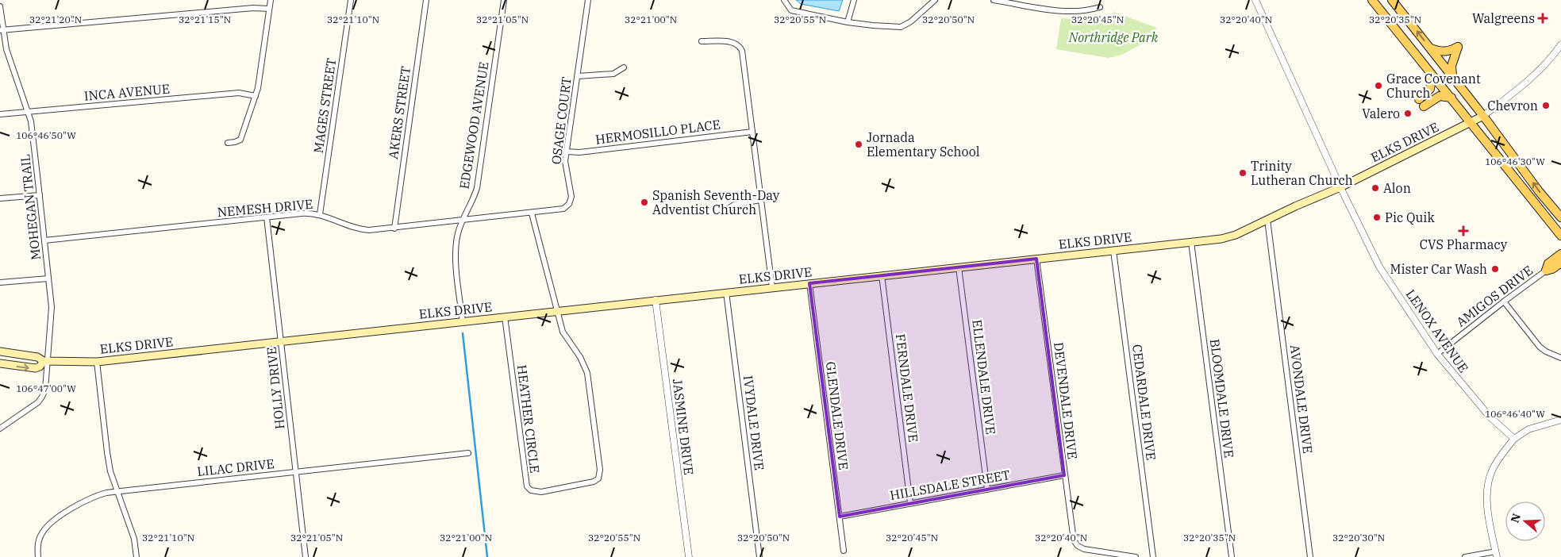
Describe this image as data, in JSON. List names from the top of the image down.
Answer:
{
  "streets": {
    "main road": ["ELKS DRIVE"],
    "street": [
      "INCA AVENUE",
      "MAGES STREET",
      "AKERS STREET",
      "OSAGE COURT",
      "EDGEWOOD AVENUE",
      "HERMOSILLO PLACE",
      "MOHEGAN TRAIL",
      "NEMESH DRIVE",
      "AMIGOS DRIVE",
      "LENOX AVENUE",
      "ELLENDALE DRIVE",
      "HOLLY DRIVE",
      "FERNDALE DRIVE",
      "BLOOMDALE DRIVE",
      "AVONDALE DRIVE",
      "DEVENDALE DRIVE",
      "CEDARDALE DRIVE",
      "GLENDALE DRIVE",
      "HEATHER CIRCLE",
      "IVYDALE DRIVE",
      "JASMINE DRIVE",
      "LILAC DRIVE",
      "HILLSDALE STREET"
    ]
  },
  "crossings": [
    ["INCA AVENUE", "MOHEGAN TRAIL"],
    ["MAGES STREET", "NEMESH DRIVE"],
    ["AKERS STREET", "NEMESH DRIVE"],
    ["OSAGE COURT", "HERMOSILLO PLACE"],
    ["OSAGE COURT", "NEMESH DRIVE"],
    ["OSAGE COURT", "HEATHER CIRCLE"],
    ["EDGEWOOD AVENUE", "ELKS DRIVE"],
    ["EDGEWOOD AVENUE", "NEMESH DRIVE"],
    ["ELKS DRIVE", "MOHEGAN TRAIL"],
    ["ELKS DRIVE", "LENOX AVENUE"],
    ["ELKS DRIVE", "ELLENDALE DRIVE"],
    ["ELKS DRIVE", "HOLLY DRIVE"],
    ["ELKS DRIVE", "FERNDALE DRIVE"],
    ["ELKS DRIVE", "BLOOMDALE DRIVE"],
    ["ELKS DRIVE", "AVONDALE DRIVE"],
    ["ELKS DRIVE", "DEVENDALE DRIVE"],
    ["ELKS DRIVE", "CEDARDALE DRIVE"],
    ["ELKS DRIVE", "GLENDALE DRIVE"],
    ["ELKS DRIVE", "HEATHER CIRCLE"],
    ["ELKS DRIVE", "IVYDALE DRIVE"],
    ["ELKS DRIVE", "JASMINE DRIVE"],
    ["MOHEGAN TRAIL", "NEMESH DRIVE"],
    ["NEMESH DRIVE", "HOLLY DRIVE"],
    ["NEMESH DRIVE", "HEATHER CIRCLE"],
    ["AMIGOS DRIVE", "LENOX AVENUE"],
    ["ELLENDALE DRIVE", "HILLSDALE STREET"],
    ["HOLLY DRIVE", "LILAC DRIVE"],
    ["FERNDALE DRIVE", "HILLSDALE STREET"],
    ["DEVENDALE DRIVE", "HILLSDALE STREET"],
    ["GLENDALE DRIVE", "HILLSDALE STREET"]
  ],
  "parks": ["Northridge Park"],
  "places": {
    "health": ["Walgreens", "CVS Pharmacy"],
    "other": [
      "Grace Covenant Church",
      "Chevron",
      "Valero",
      "Jornada Elementary School",
      "Trinity Lutheran Church",
      "Alon",
      "Spanish Seventh-Day Adventist Church",
      "Pic Quik",
      "Mister Car Wash"
    ]
  },
  "north": "left",
  "coordinates": [
    "32°21'20\"N",
    "32°21'15\"N",
    "32°21'10\"N",
    "32°21'05\"N",
    "32°21'00\"N",
    "32°20'55\"N",
    "32°20'50\"N",
    "32°20'45\"N",
    "32°20'40\"N",
    "32°20'35\"N",
    "106°46'50\"W",
    "106°46'30\"W",
    "106°47'00\"W",
    "106°46'40\"W",
    "32°20'30\"N"
  ]
}
